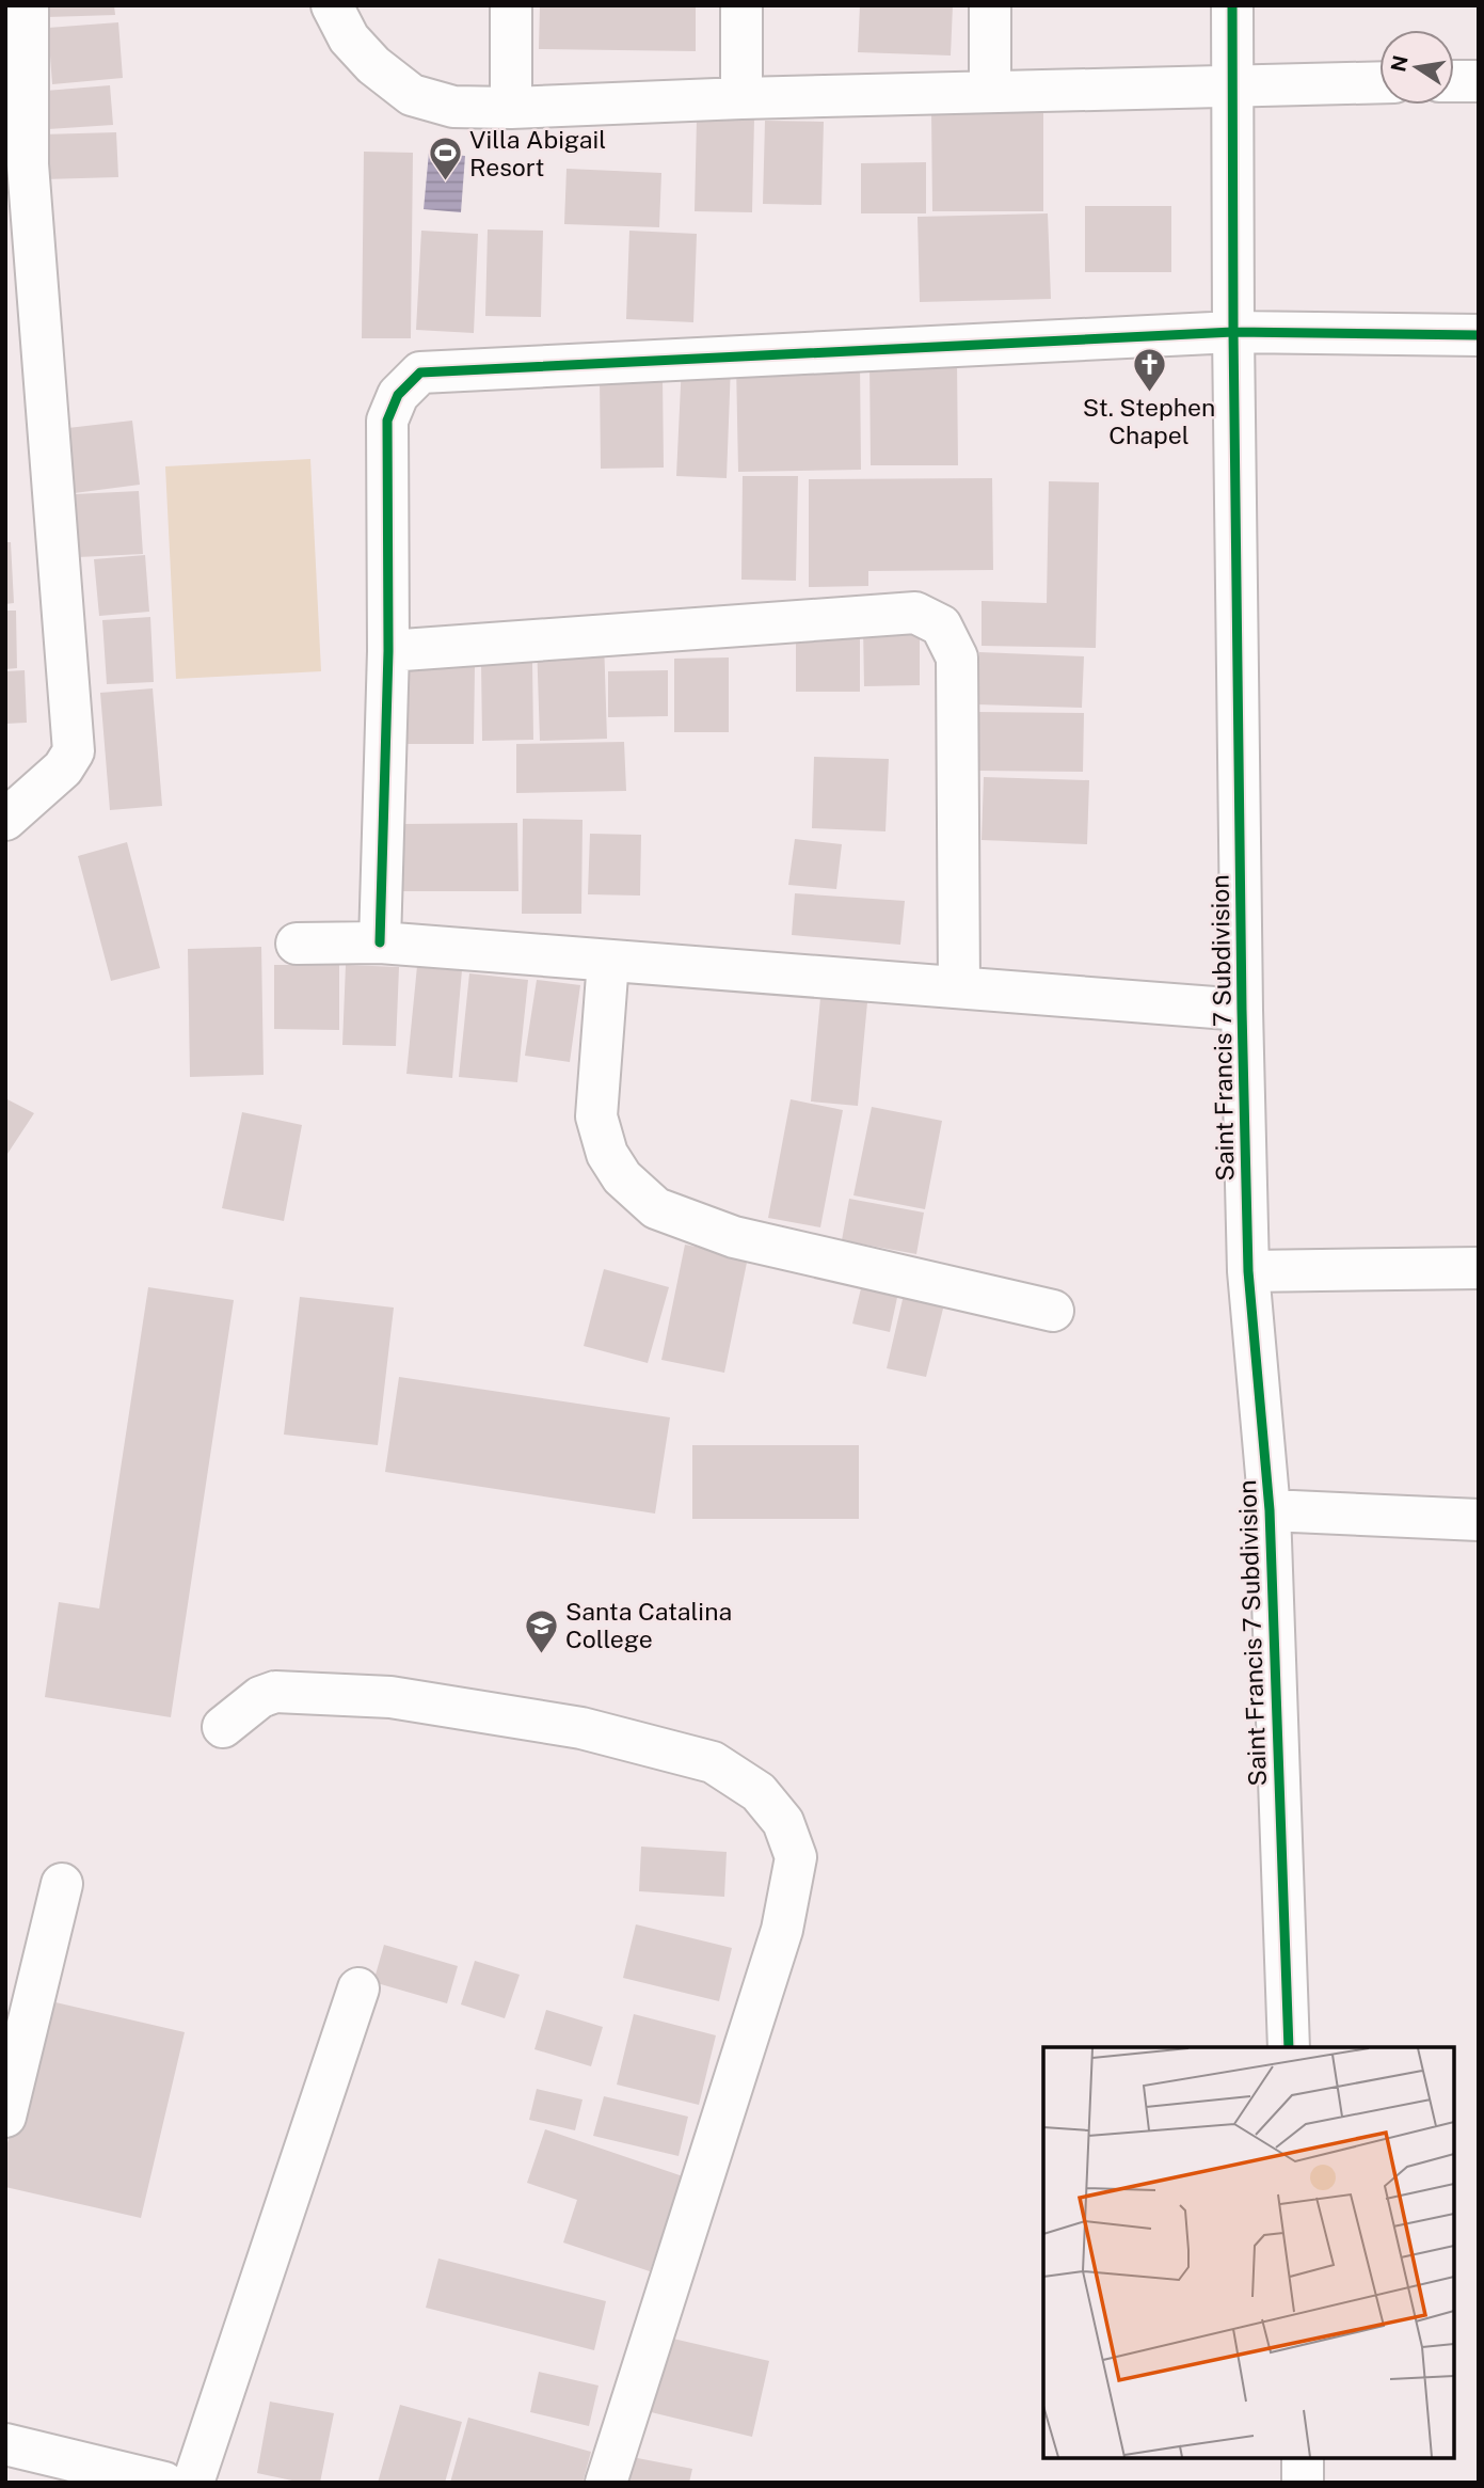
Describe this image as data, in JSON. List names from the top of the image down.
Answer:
{
  "streets": {
    "street": ["Saint Francis 7 Subdivision"]
  },
  "places": {
    "sports": ["Villa Abigail Resort"],
    "church": ["St. Stephen Chapel"],
    "school or university": ["Santa Catalina College"]
  },
  "north": "left"
}
